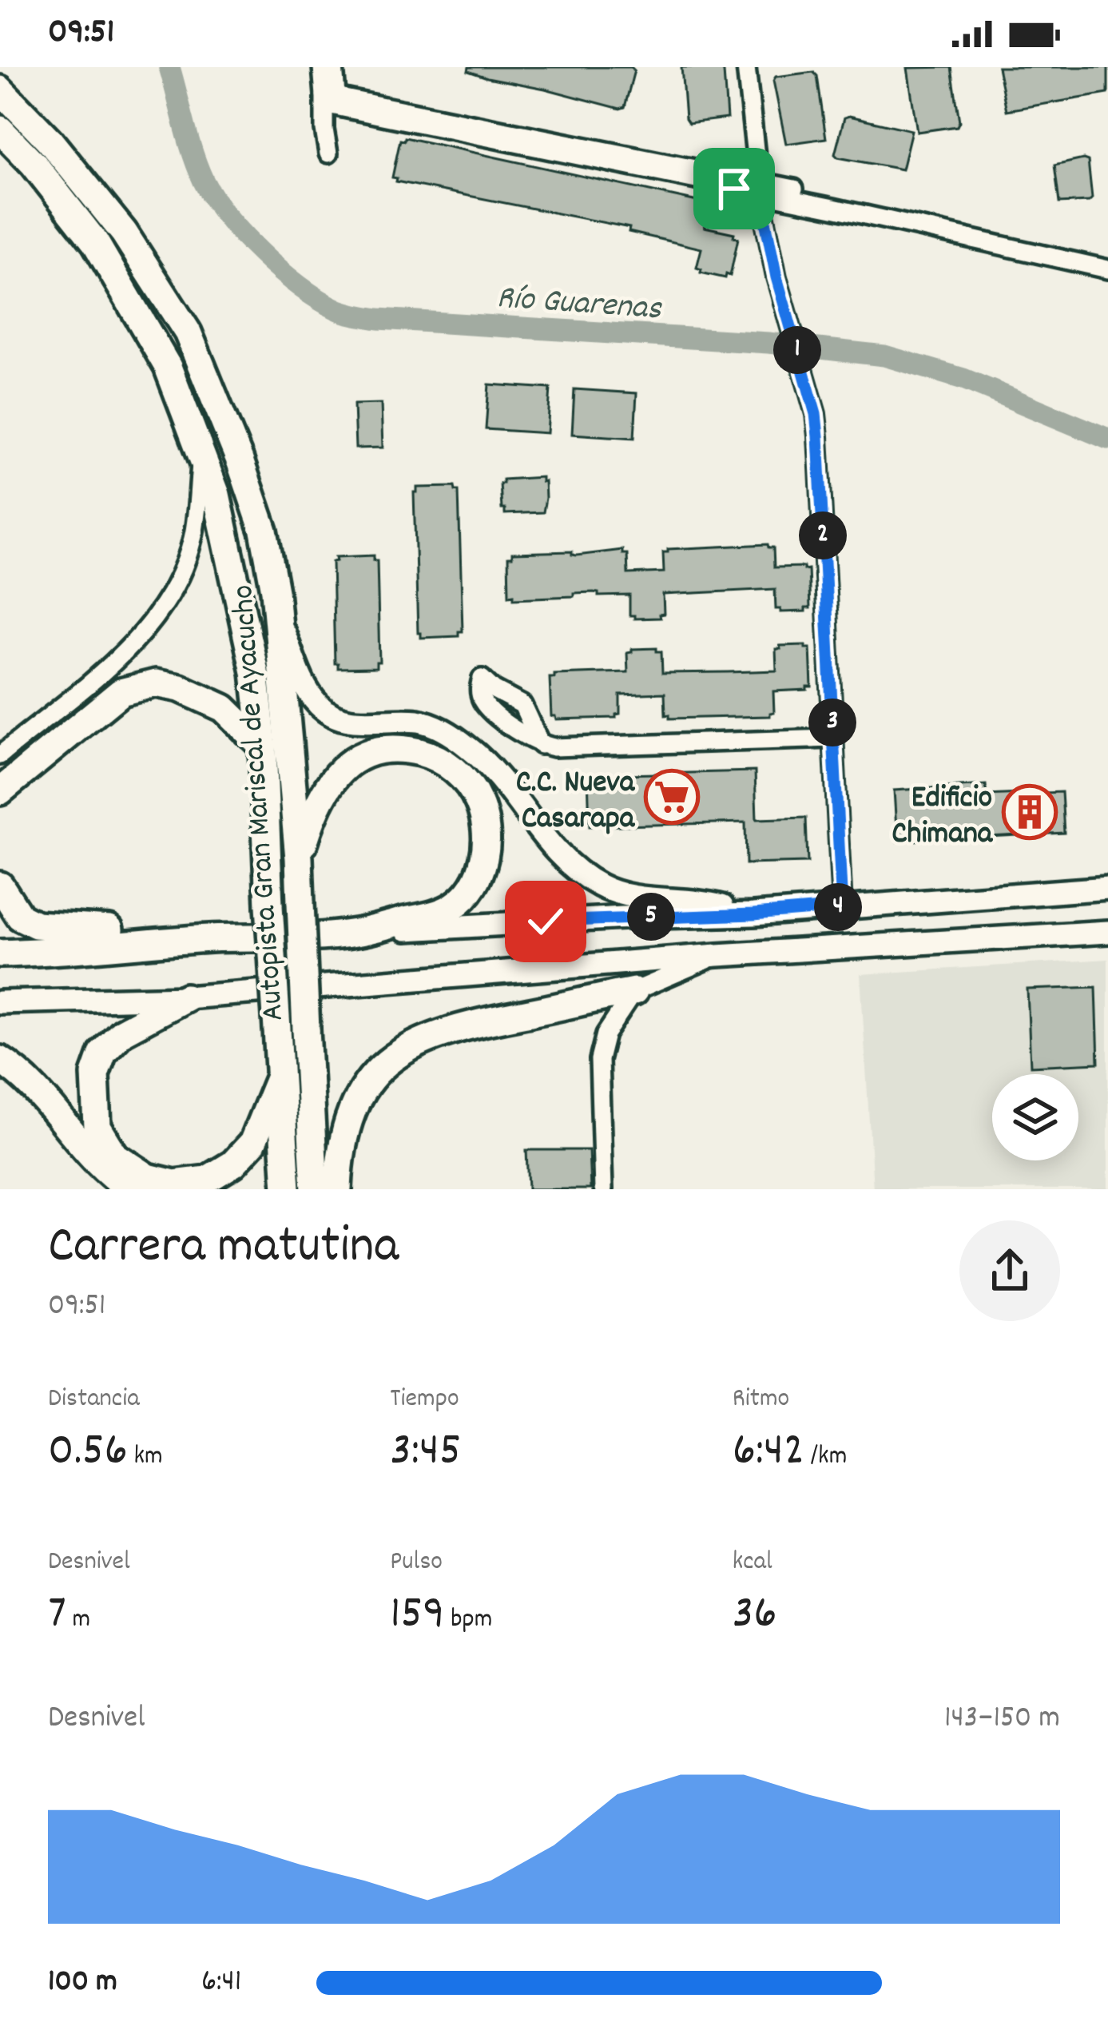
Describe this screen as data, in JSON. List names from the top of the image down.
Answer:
{
  "streets": {
    "highway": ["Autopista Gran Mariscal de Ayacucho"]
  },
  "water": ["Río Guarenas"],
  "places": {
    "supermarket": ["C.C. Nueva Casarapa"],
    "building": ["Edificio Chimana"]
  },
  "page": {
    "status": "09:51",
    "pins": [
      "1",
      "2",
      "3",
      "4",
      "5"
    ],
    "heading": ["Carrera matutina", "09:51"],
    "stats": [
      ["Distancia", "0.56 km"],
      ["Tiempo", "3:45"],
      ["Ritmo", "6:42 /km"],
      ["Desnivel", "7 m"],
      ["Pulso", "159 bpm"],
      ["kcal", "36"]
    ],
    "chart": ["Desnivel", "143–150 m"],
    "list": [
      {
        "name": "100 m",
        "note": "6:41"
      }
    ]
  }
}
